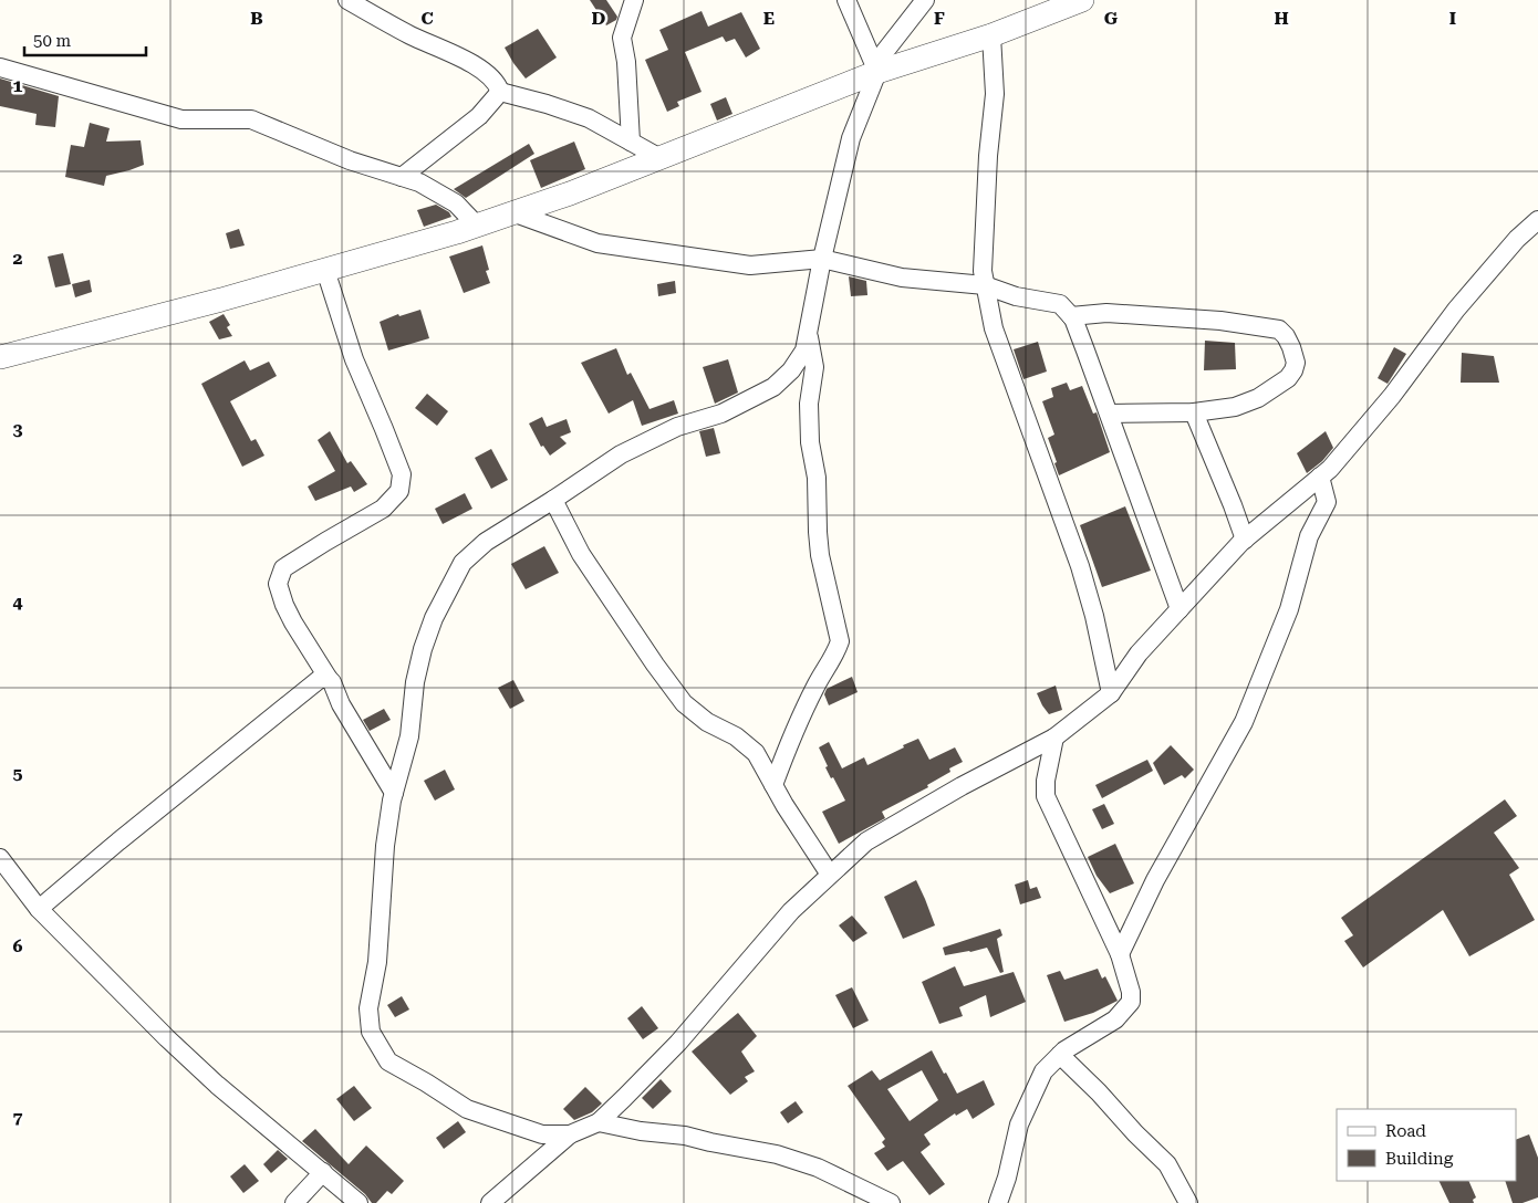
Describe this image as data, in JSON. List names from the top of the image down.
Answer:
{
  "legend": ["Road", "Building"],
  "scale_bar": "50 m",
  "grid": {
    "columns": [
      "B",
      "C",
      "D",
      "E",
      "F",
      "G",
      "H",
      "I"
    ],
    "rows": [
      "1",
      "2",
      "3",
      "4",
      "5",
      "6",
      "7"
    ]
  }
}
